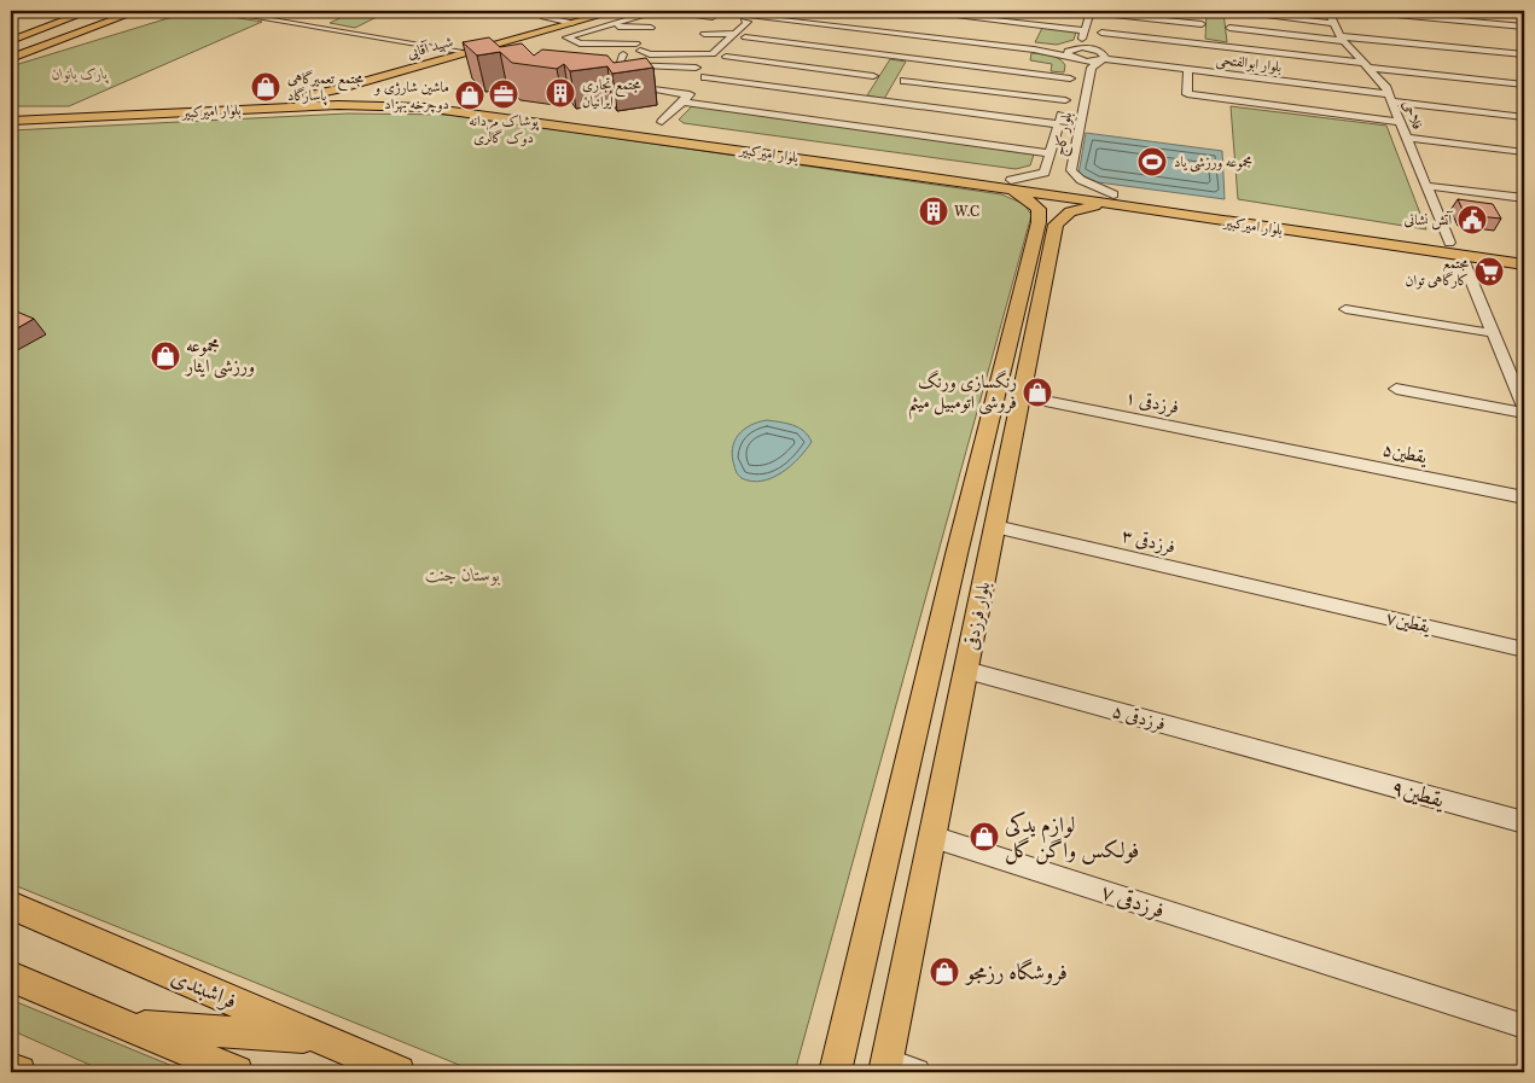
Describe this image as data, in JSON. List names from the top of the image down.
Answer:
{
  "streets": {
    "main road": [
      "شهید آقایی",
      "بلوار امیرکبیر",
      "بلوار فرزدقی",
      "فراشبندی"
    ],
    "street": [
      "بلوار ابوالفتحی",
      "فلاحی",
      "بلوار کاج",
      "فرزدقی ۱",
      "یقطین۵",
      "فرزدقی ۳",
      "یقطین۷",
      "فرزدقی ۵",
      "یقطین۹",
      "فرزدقی ۷"
    ]
  },
  "crossings": [
    ["شهید آقایی", "بلوار امیرکبیر"],
    ["بلوار ابوالفتحی", "فلاحی"],
    ["بلوار امیرکبیر", "فلاحی"],
    ["بلوار امیرکبیر", "بلوار کاج"],
    ["فرزدقی ۱", "یقطین۵"],
    ["فرزدقی ۱", "بلوار فرزدقی"],
    ["فرزدقی ۳", "بلوار فرزدقی"],
    ["فرزدقی ۳", "یقطین۷"],
    ["بلوار فرزدقی", "فرزدقی ۵"],
    ["بلوار فرزدقی", "فرزدقی ۷"],
    ["فرزدقی ۵", "یقطین۹"]
  ],
  "parks": ["پارک بانوان", "بوستان جنت"],
  "places": {
    "shop": [
      "مجتمع تعمیرگاهی پاسارگاد",
      "ماشین شارژی و دوچرخه بهزاد",
      "مجموعه ورزشی ایثار",
      "رنگسازی ورنگ فروشی اتومبیل میثم",
      "لوازم یدکی فولکس واگن گل",
      "فروشگاه رزمجو"
    ],
    "building": ["مجتمع تجاری ایرانیان", "W.C"],
    "office": ["پوشاک مردانه دوک گالری"],
    "sports": ["مجموعه ورزشی یاد"],
    "public building": ["آتش نشانی"],
    "supermarket": ["مجتمع کارگاهی توان"]
  }
}
